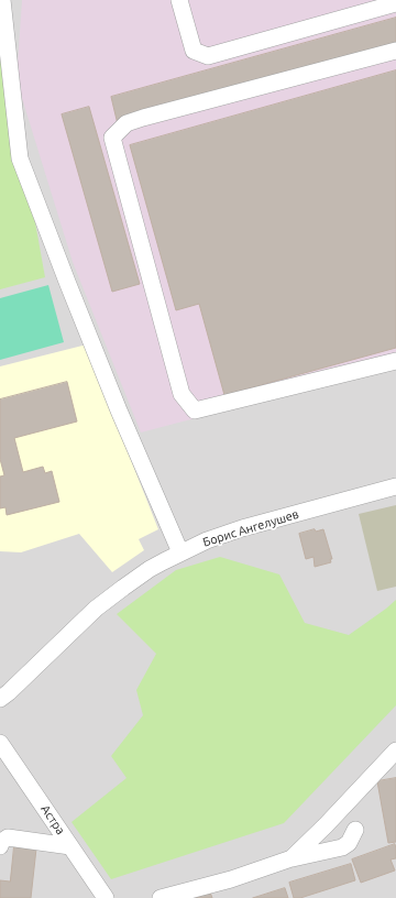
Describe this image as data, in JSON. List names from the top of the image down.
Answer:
{
  "streets": {
    "street": ["Борис Ангелушев", "Астра"]
  }
}
